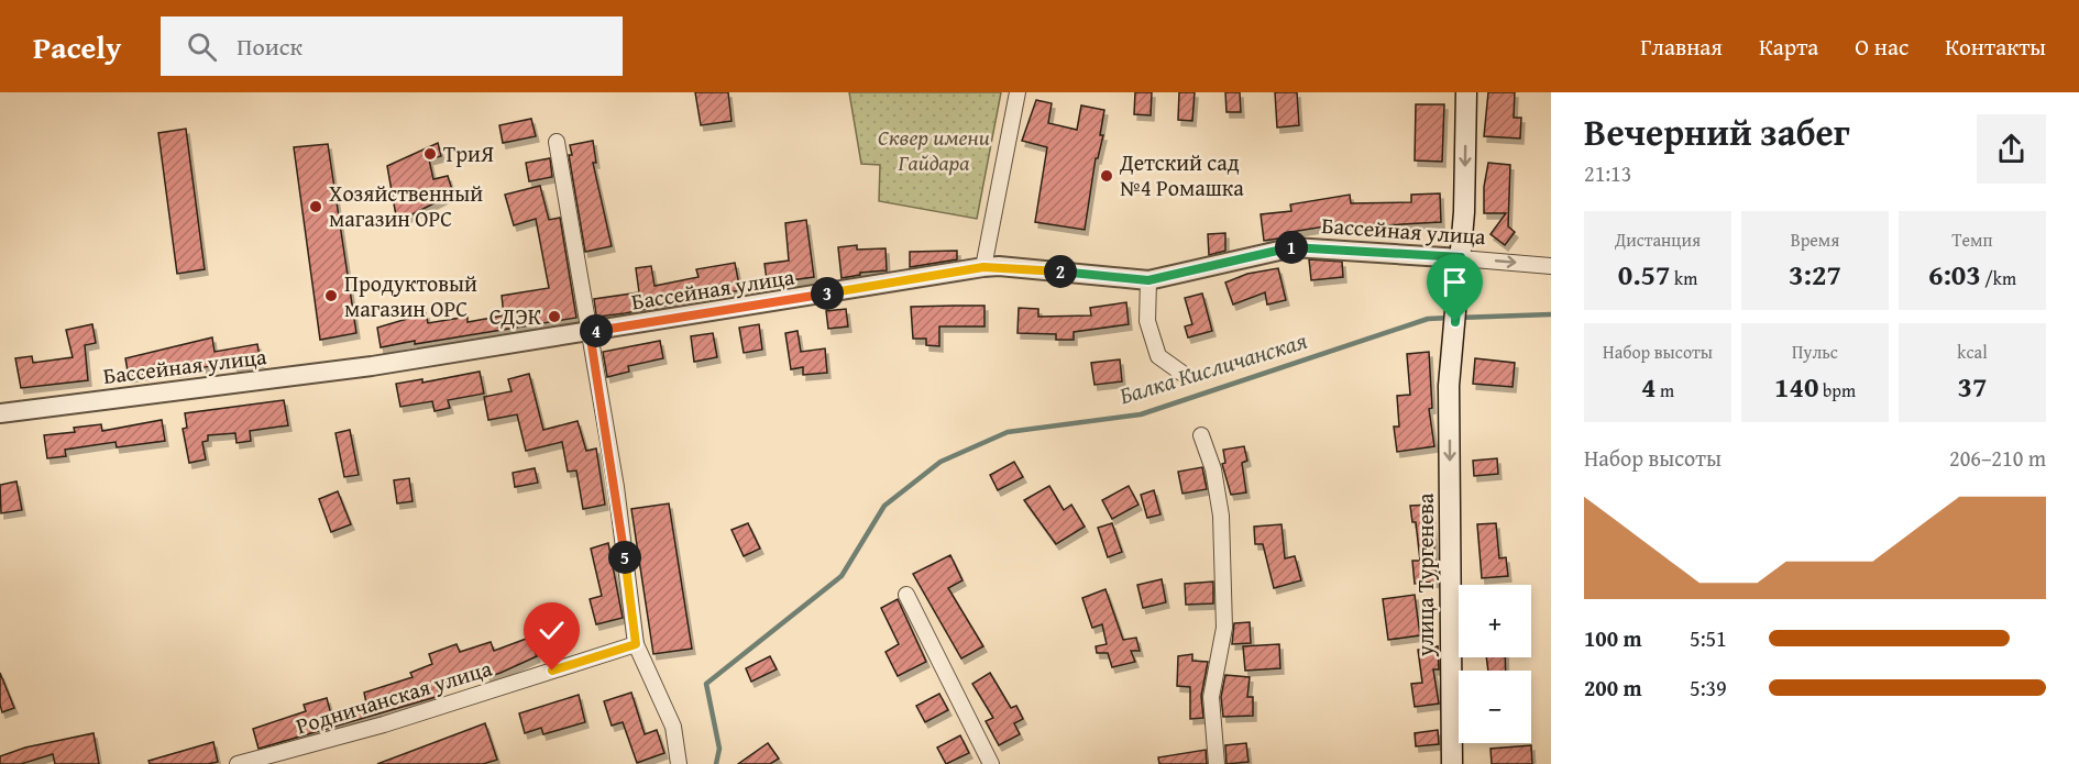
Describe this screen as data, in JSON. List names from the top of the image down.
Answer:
{
  "streets": {
    "main road": ["улица Тургенева"],
    "street": ["Бассейная улица", "Родничанская улица"]
  },
  "crossings": [
    ["Бассейная улица", "улица Тургенева"]
  ],
  "one_way": ["улица Тургенева"],
  "water": ["Балка Кисличанская"],
  "parks": ["Сквер имени Гайдара"],
  "places": [
    "ТриЯ",
    "Детский сад №4 Ромашка",
    "Хозяйственный магазин ОРС",
    "Продуктовый магазин ОРС",
    "СДЭК"
  ],
  "page": {
    "header": "Pacely",
    "search": "Поиск",
    "nav": [
      "Главная",
      "Карта",
      "О нас",
      "Контакты"
    ],
    "heading": ["Вечерний забег", "21:13"],
    "stats": [
      ["Дистанция", "0.57 km"],
      ["Время", "3:27"],
      ["Темп", "6:03 /km"],
      ["Набор высоты", "4 m"],
      ["Пульс", "140 bpm"],
      ["kcal", "37"]
    ],
    "pins": [
      "1",
      "2",
      "3",
      "4",
      "5"
    ],
    "chart": ["Набор высоты", "206–210 m"],
    "map_buttons": ["+", "−"],
    "list": [
      {
        "name": "100 m",
        "note": "5:51"
      },
      {
        "name": "200 m",
        "note": "5:39"
      }
    ]
  }
}
